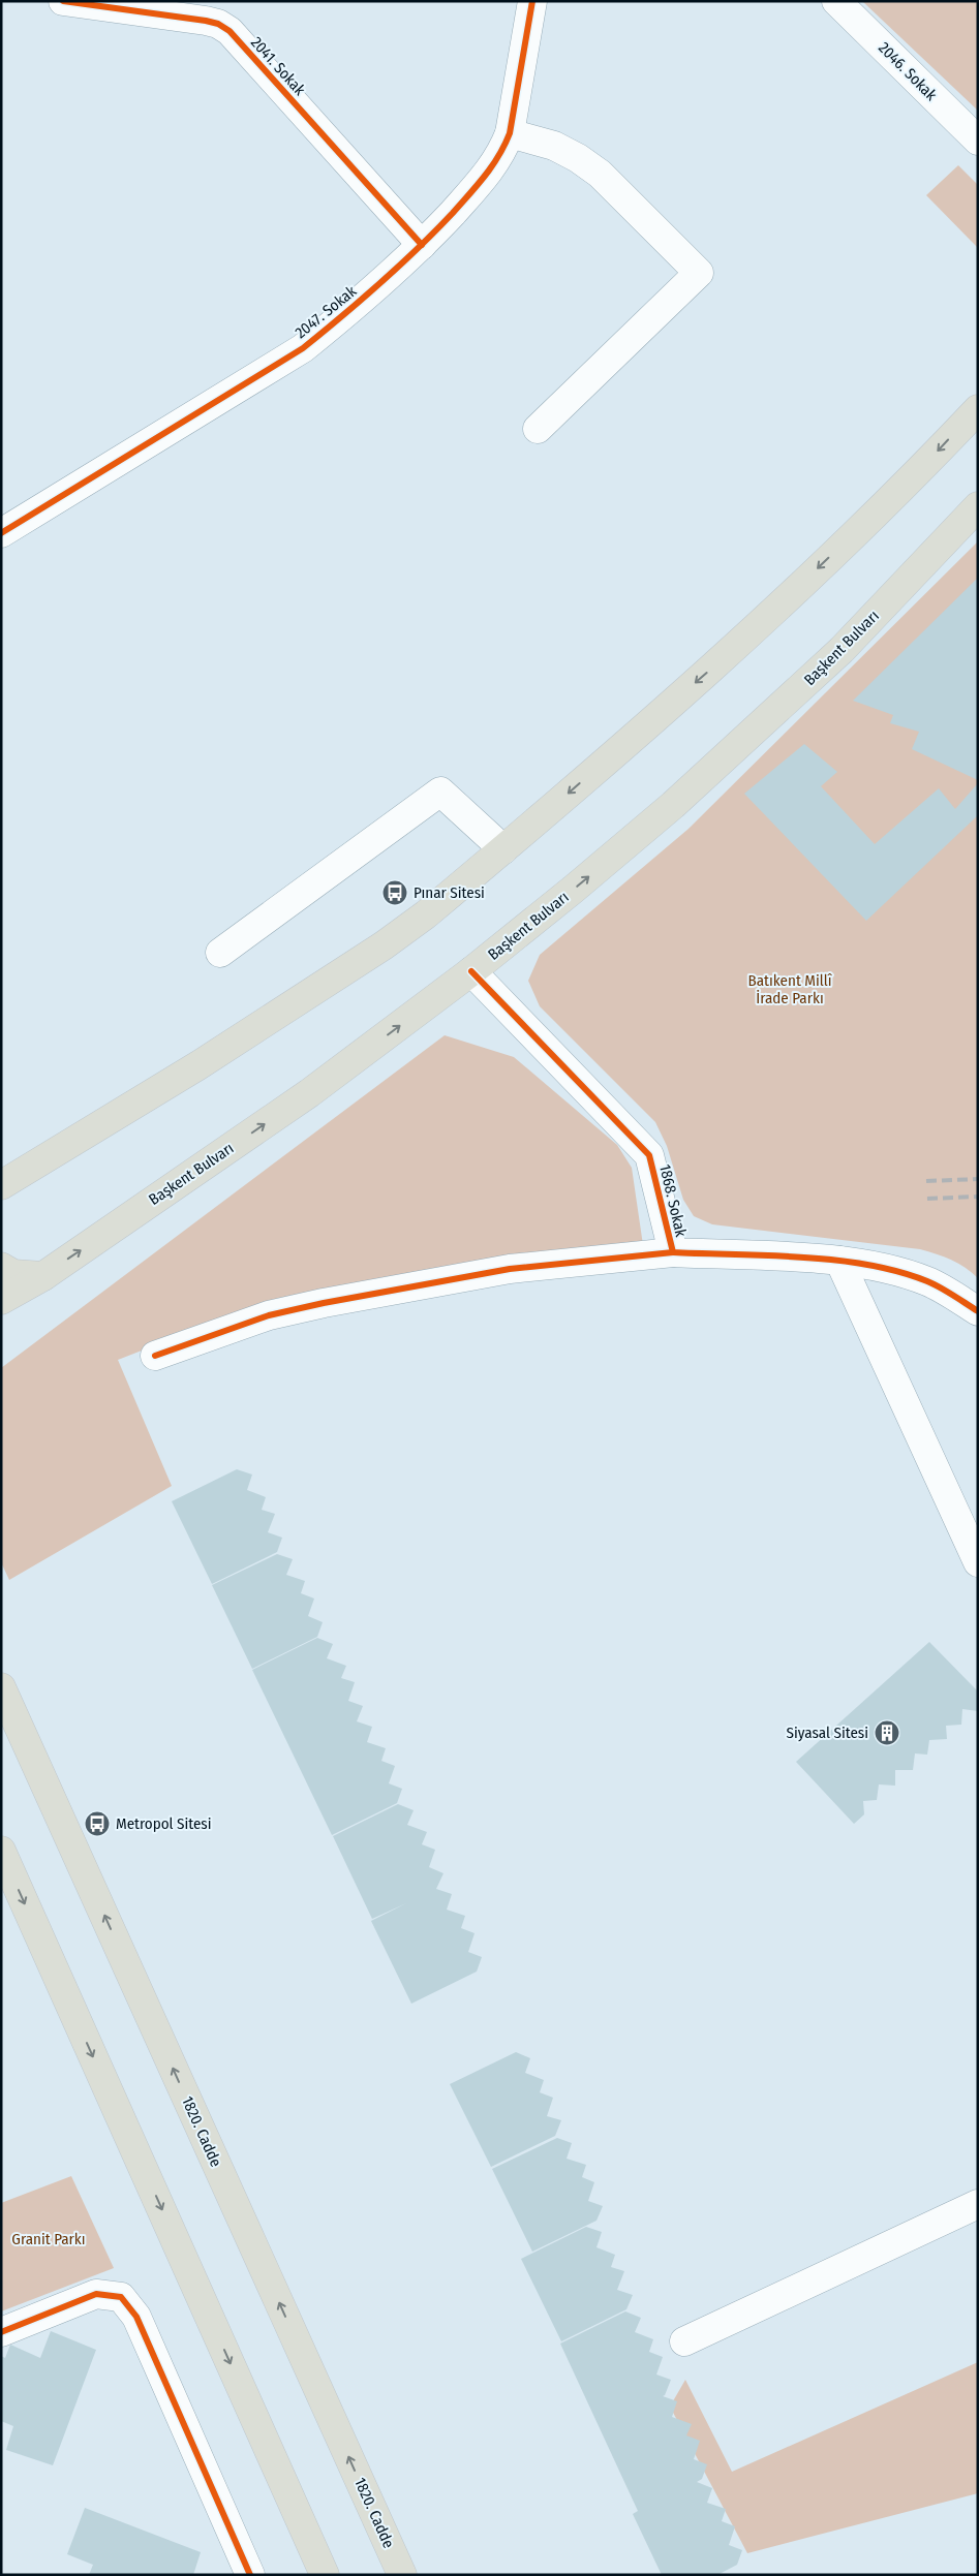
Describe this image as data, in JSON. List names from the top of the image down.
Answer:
{
  "streets": {
    "main road": ["Başkent Bulvarı", "1820. Cadde"],
    "street": [
      "2041. Sokak",
      "2046. Sokak",
      "2047. Sokak",
      "1868. Sokak"
    ]
  },
  "crossings": [
    ["2041. Sokak", "2047. Sokak"],
    ["Başkent Bulvarı", "1868. Sokak"]
  ],
  "parks": ["Batıkent Millî İrade Parkı", "Granit Parkı"],
  "places": {
    "bus stop": ["Pınar Sitesi", "Metropol Sitesi"],
    "building": ["Siyasal Sitesi"]
  }
}
